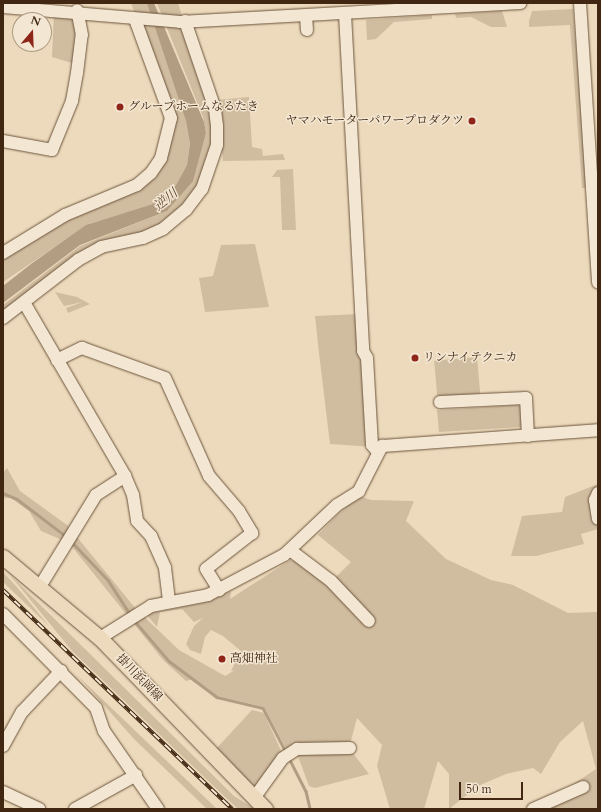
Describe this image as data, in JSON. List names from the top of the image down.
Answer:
{
  "streets": {
    "main road": ["掛川浜岡線"]
  },
  "water": ["逆川"],
  "places": [
    "グループホームなるたき",
    "ヤマハモーターパワープロダクツ",
    "リンナイテクニカ",
    "高畑神社"
  ],
  "scale_bar": "50 m",
  "north": "top"
}
